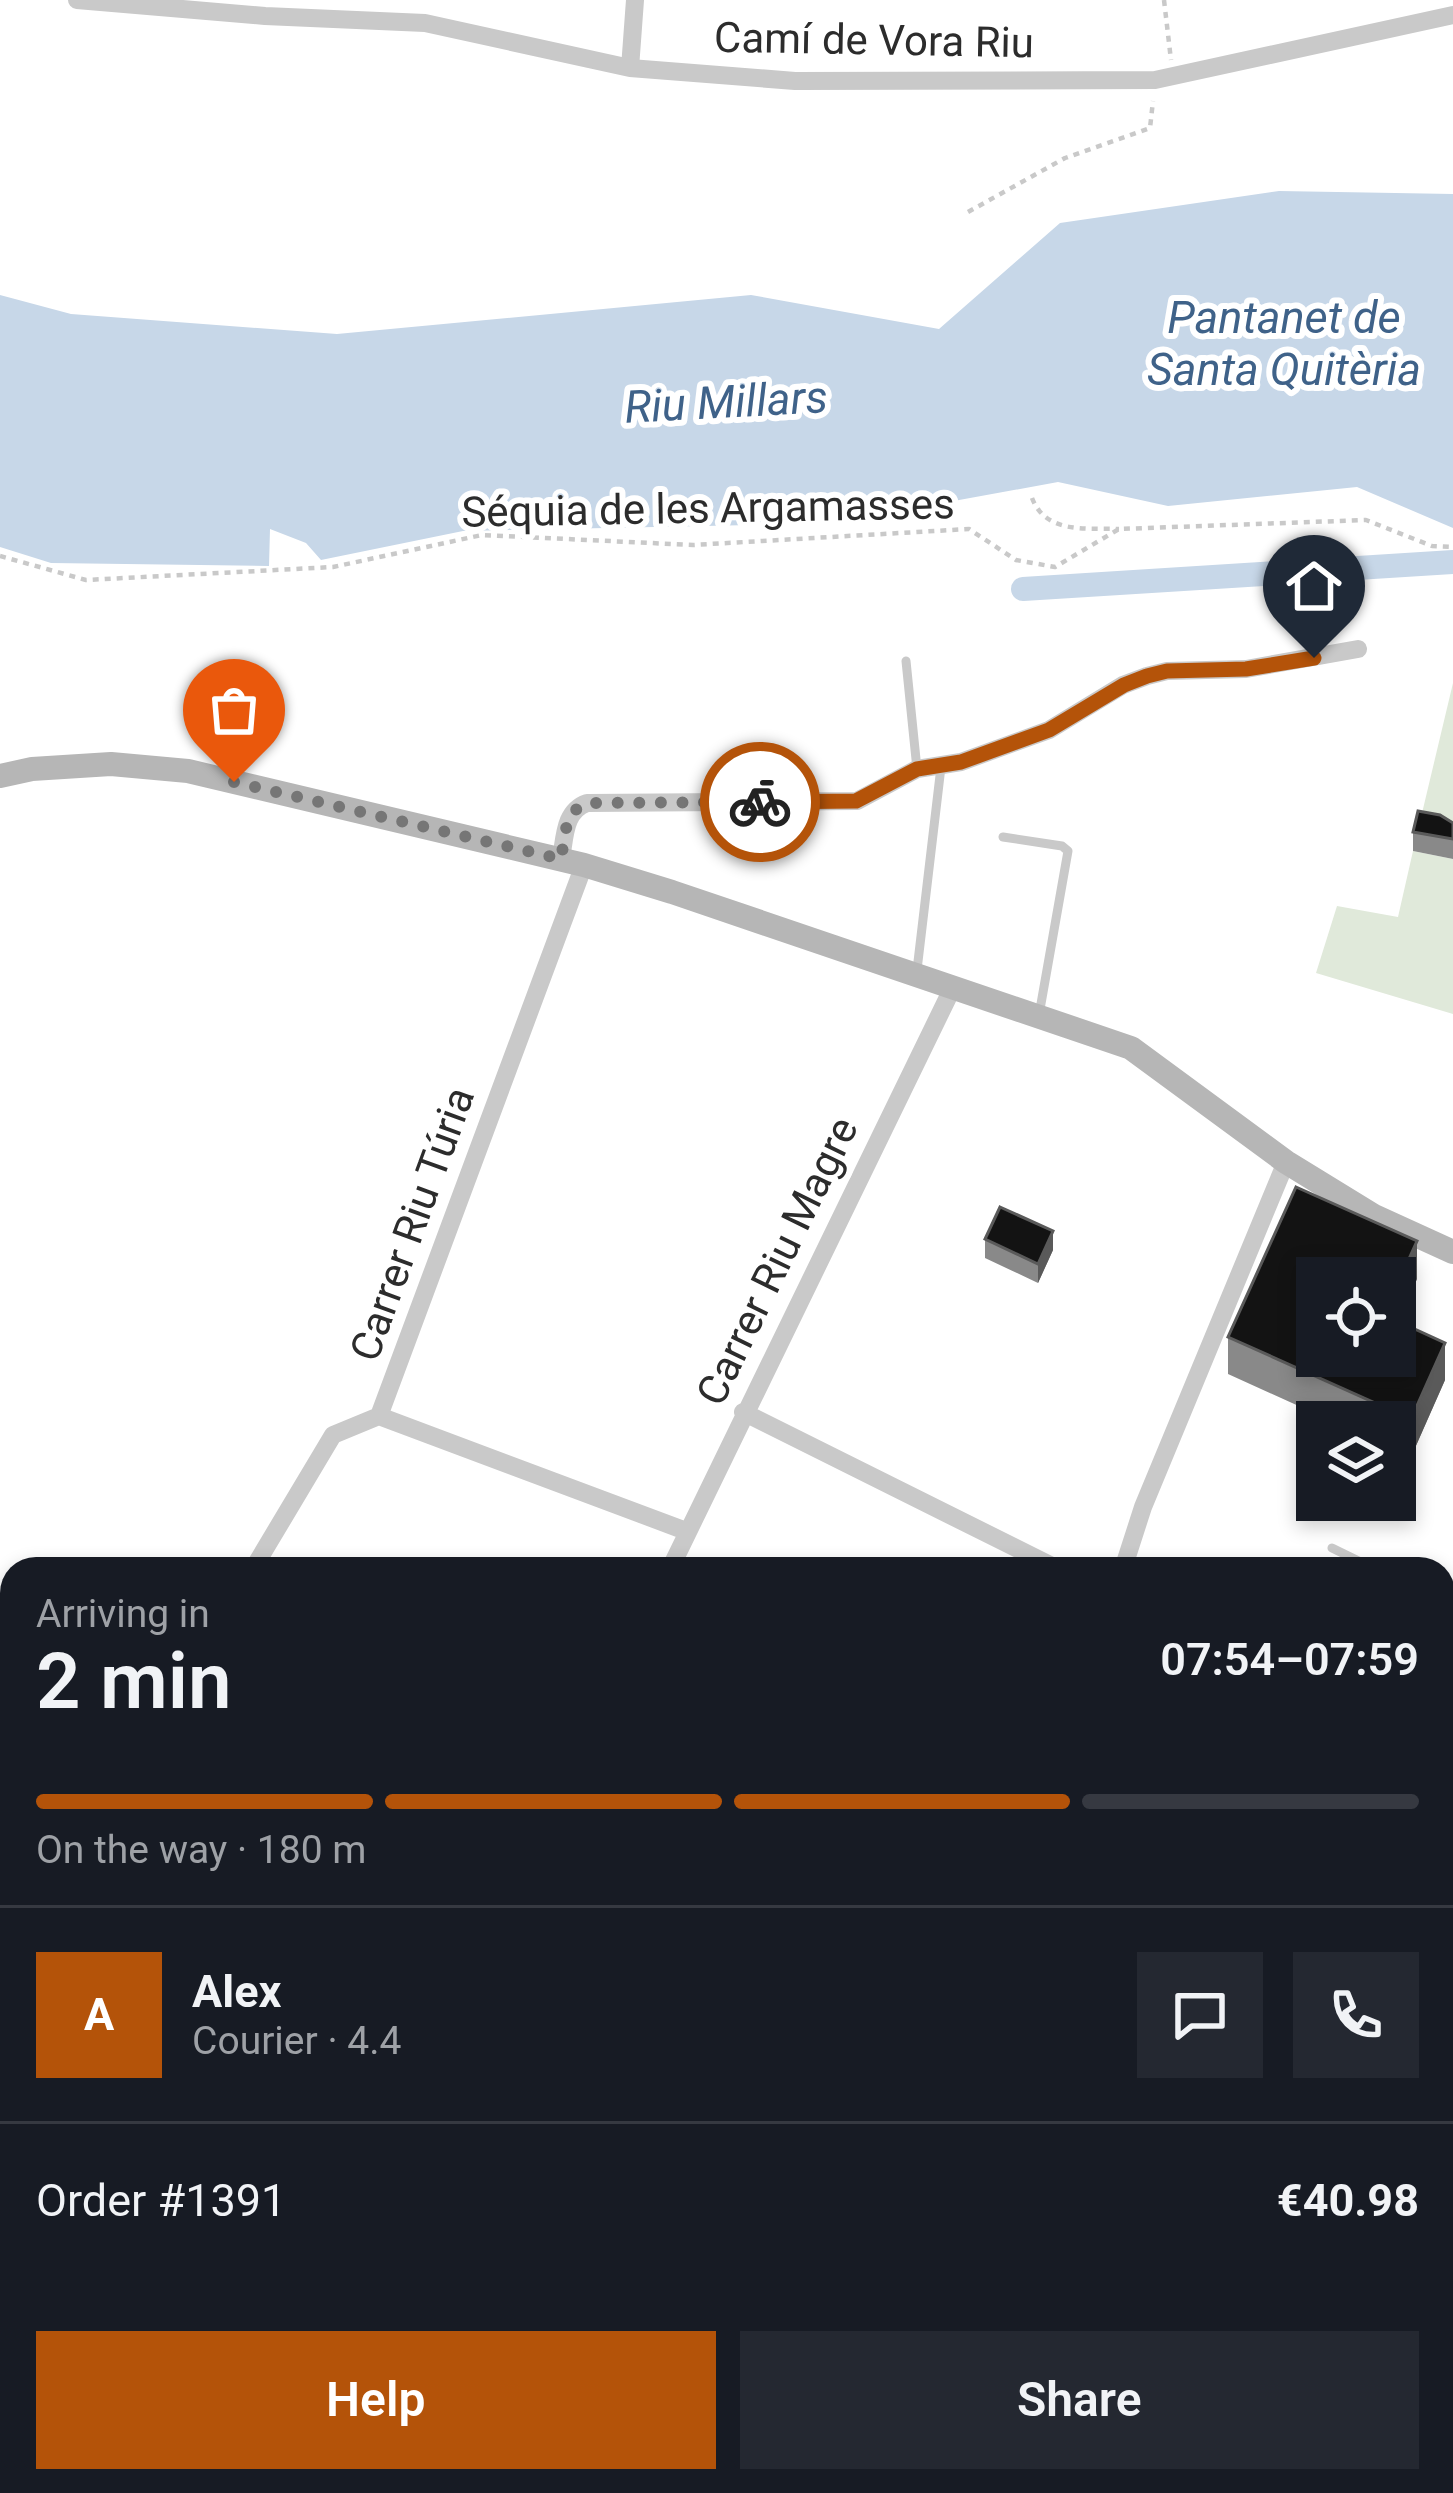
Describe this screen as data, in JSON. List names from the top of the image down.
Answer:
{
  "streets": {
    "street": ["Camí de Vora Riu", "Carrer Riu Túria", "Carrer Riu Magre"],
    "path": ["Séquia de les Argamasses"]
  },
  "water": ["Pantanet de Santa Quitèria", "Riu Millars"],
  "page": {
    "heading": ["2 min", "Arriving in", "07:54–07:59"],
    "panel": [
      "Alex",
      "Courier · 4.4",
      "Order #1391",
      "€40.98"
    ],
    "bar": "On the way · 180 m",
    "round": "A",
    "buttons": ["Help", "Share"]
  }
}
